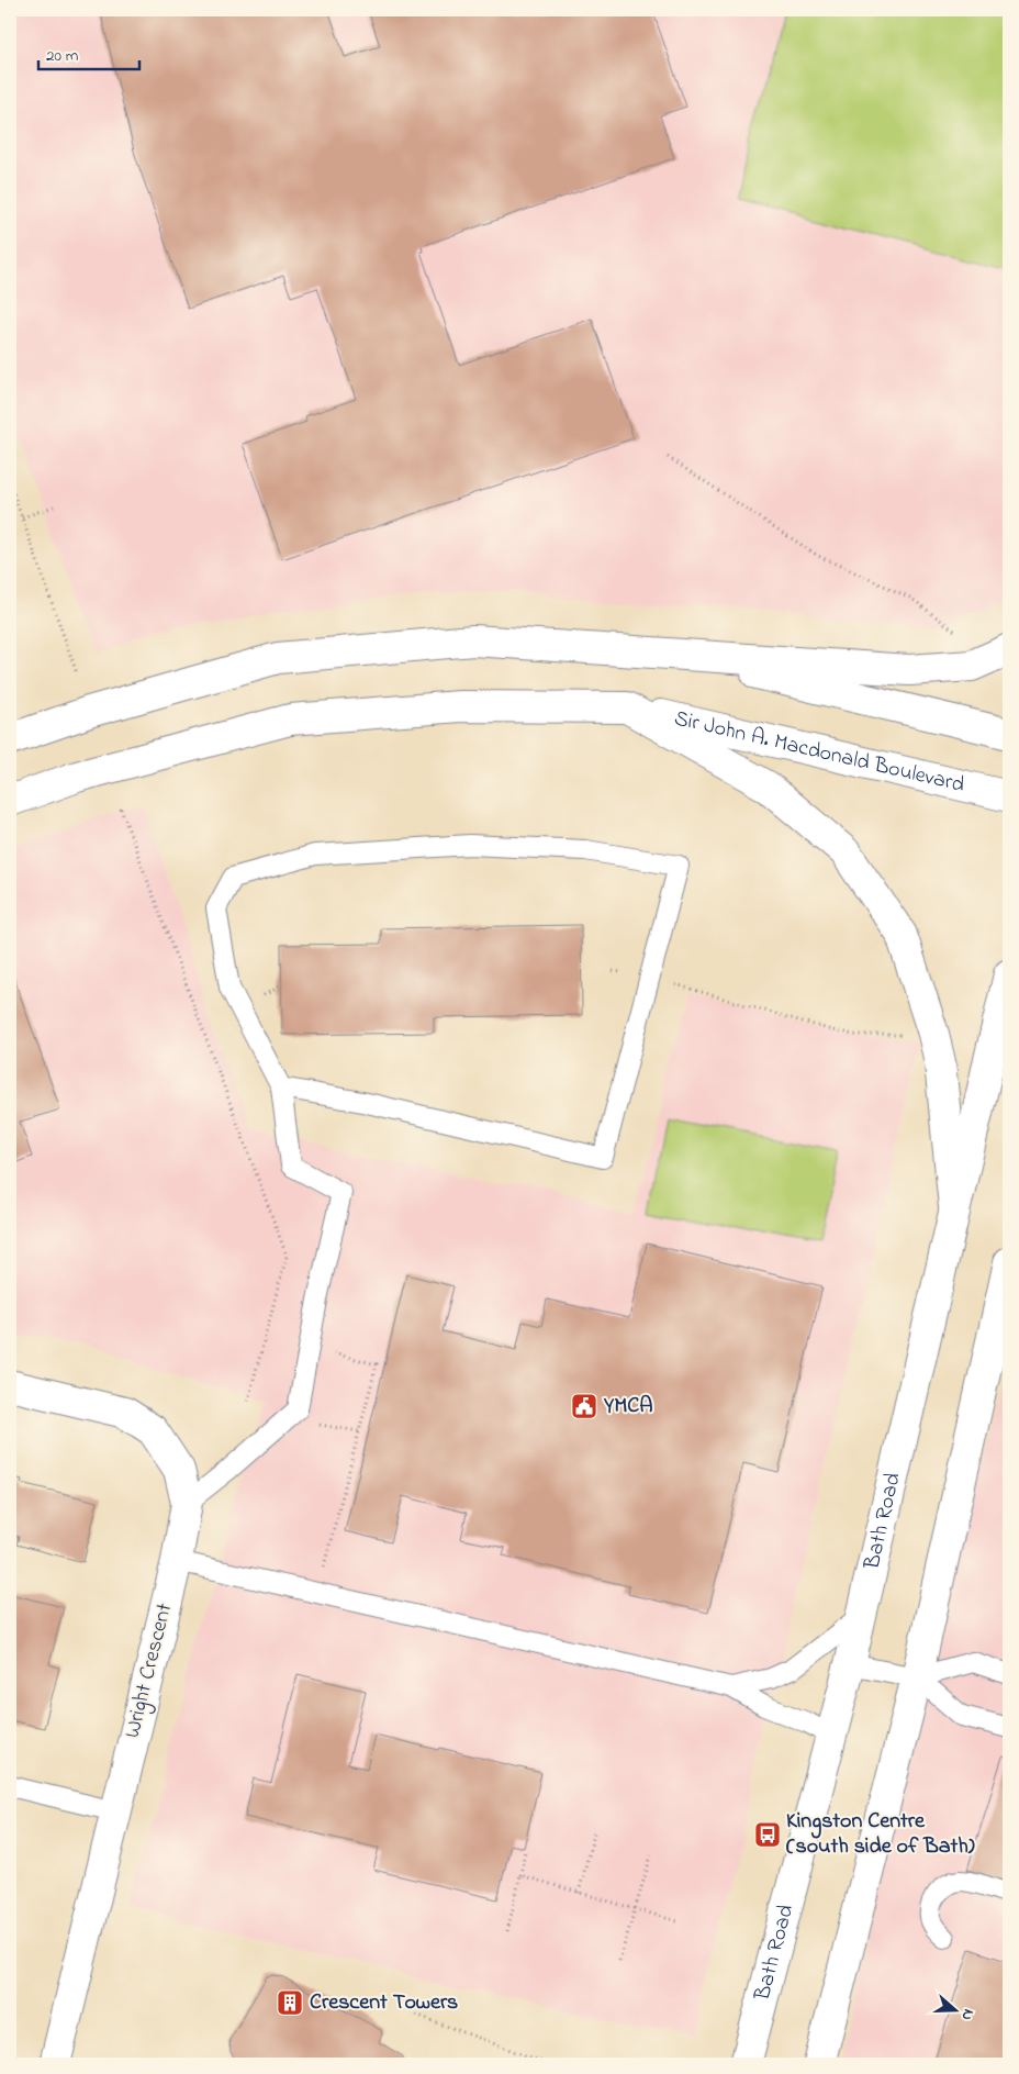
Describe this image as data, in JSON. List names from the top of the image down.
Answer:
{
  "streets": {
    "main road": ["Sir John A. Macdonald Boulevard", "Bath Road", "Wright Crescent"]
  },
  "places": {
    "public building": ["YMCA"],
    "bus stop": ["Kingston Centre (south side of Bath)"],
    "building": ["Crescent Towers"]
  },
  "scale_bar": "20 m",
  "north": "right"
}
